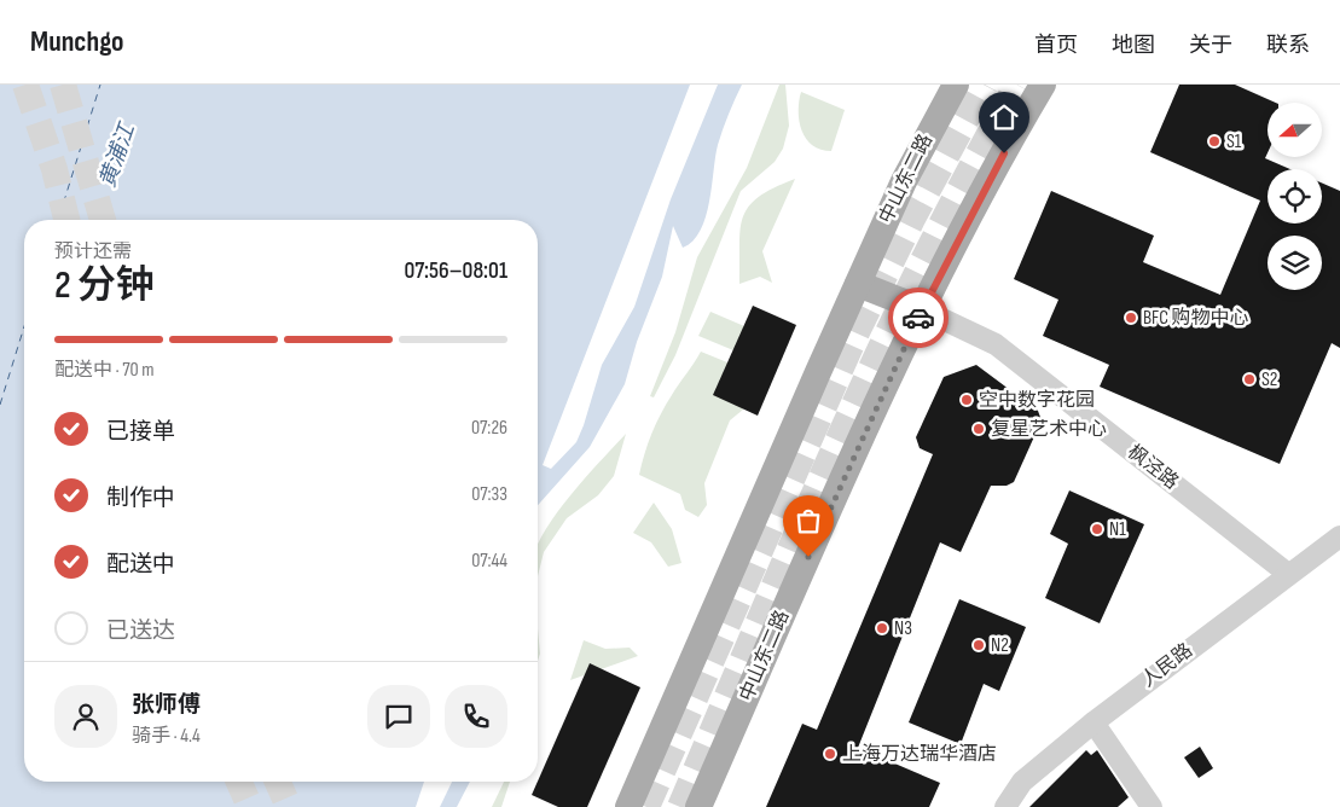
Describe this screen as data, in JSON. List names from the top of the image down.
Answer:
{
  "streets": {
    "main road": ["中山东二路"],
    "street": ["枫泾路", "人民路"]
  },
  "crossings": [
    ["中山东二路", "枫泾路"],
    ["枫泾路", "人民路"]
  ],
  "water": ["黄浦江"],
  "places": [
    "S1",
    "BFC 购物中心",
    "S2",
    "空中数字花园",
    "复星艺术中心",
    "N1",
    "N3",
    "N2",
    "上海万达瑞华酒店"
  ],
  "north": "left",
  "page": {
    "header": "Munchgo",
    "nav": [
      "首页",
      "地图",
      "关于",
      "联系"
    ],
    "heading": ["2 分钟", "预计还需", "07:56–08:01"],
    "panel": ["张师傅", "骑手 · 4.4"],
    "bar": "配送中 · 70 m",
    "list": [
      ["已接单", "07:26"],
      ["制作中", "07:33"],
      ["配送中", "07:44"],
      "已送达"
    ]
  }
}
